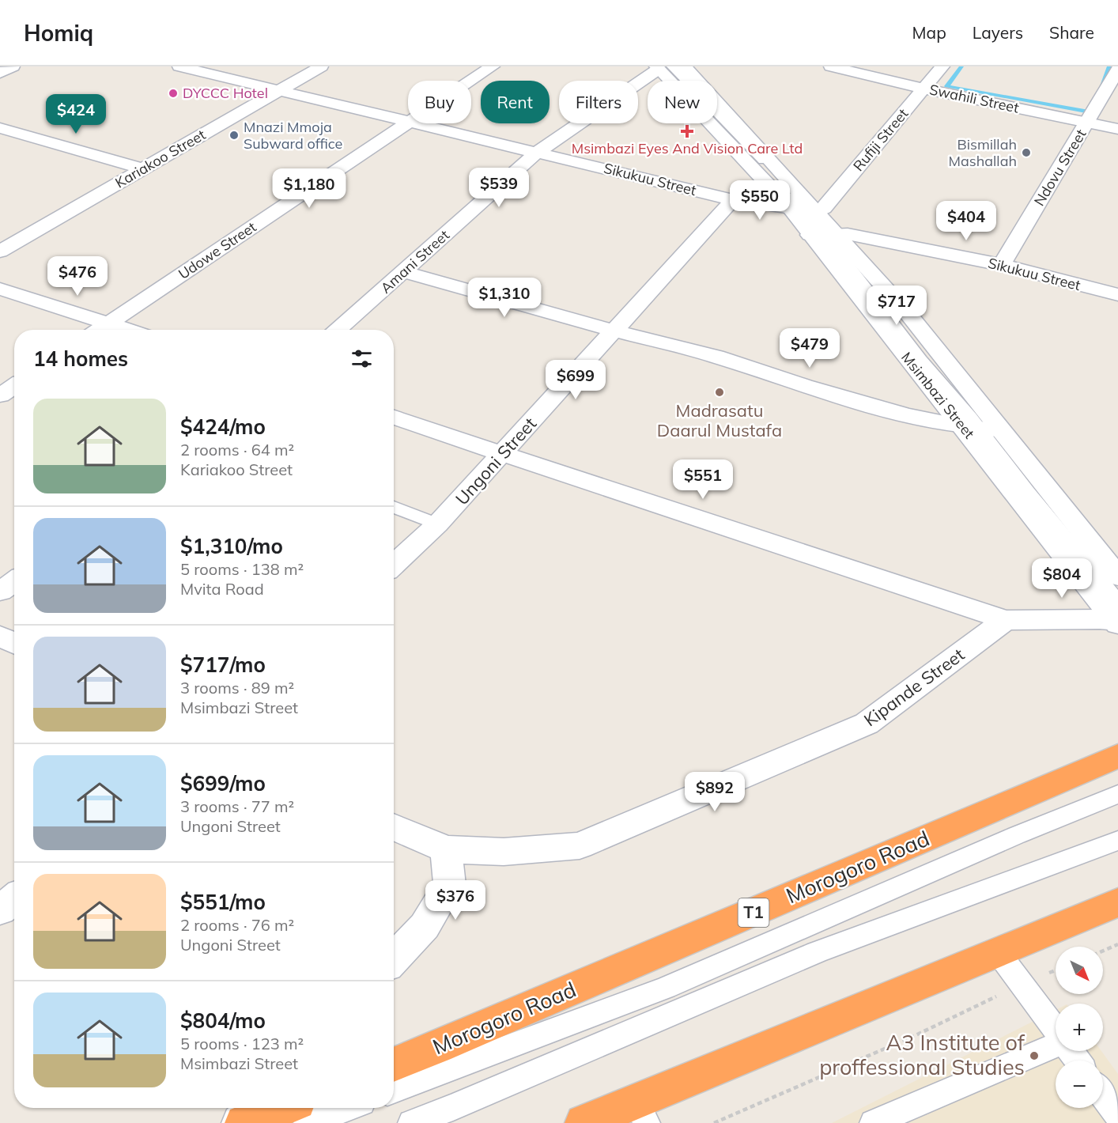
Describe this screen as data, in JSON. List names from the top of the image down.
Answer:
{
  "streets": {
    "highway": ["Morogoro Road", "T1"],
    "street": [
      "Swahili Street",
      "Rufiji Street",
      "Kariakoo Street",
      "Ndovu Street",
      "Sikukuu Street",
      "Udowe Street",
      "Amani Street",
      "Msimbazi Street",
      "Ungoni Street",
      "Kipande Street"
    ]
  },
  "crossings": [
    ["Swahili Street", "Rufiji Street"],
    ["Swahili Street", "Ndovu Street"],
    ["Rufiji Street", "Sikukuu Street"],
    ["Rufiji Street", "Msimbazi Street"],
    ["Kariakoo Street", "Sikukuu Street"],
    ["Ndovu Street", "Sikukuu Street"],
    ["Sikukuu Street", "Amani Street"],
    ["Sikukuu Street", "Msimbazi Street"],
    ["Sikukuu Street", "Ungoni Street"],
    ["Amani Street", "Msimbazi Street"]
  ],
  "places": {
    "other": [
      "DYCCC Hotel",
      "Mnazi Mmoja Subward office",
      "Bismillah Mashallah",
      "Madrasatu Daarul Mustafa",
      "A3 Institute of proffessional Studies"
    ],
    "health": ["Msimbazi Eyes And Vision Care Ltd"]
  },
  "north": "bottom right",
  "page": {
    "header": "Homiq",
    "nav": ["Map", "Layers", "Share"],
    "chip": [
      "Buy",
      "Rent",
      "Filters",
      "New"
    ],
    "price": [
      "$424",
      "$539",
      "$1,180",
      "$550",
      "$404",
      "$476",
      "$1,310",
      "$717",
      "$479",
      "$699",
      "$551",
      "$804",
      "$892",
      "$376"
    ],
    "heading": "14 homes",
    "list": [
      {
        "name": "$424/mo",
        "note": "2 rooms · 64 m² · Kariakoo Street"
      },
      {
        "name": "$1,310/mo",
        "note": "5 rooms · 138 m² · Mvita Road"
      },
      {
        "name": "$717/mo",
        "note": "3 rooms · 89 m² · Msimbazi Street"
      },
      {
        "name": "$699/mo",
        "note": "3 rooms · 77 m² · Ungoni Street"
      },
      {
        "name": "$551/mo",
        "note": "2 rooms · 76 m² · Ungoni Street"
      },
      {
        "name": "$804/mo",
        "note": "5 rooms · 123 m² · Msimbazi Street"
      }
    ],
    "map_buttons": ["+", "−"]
  }
}
